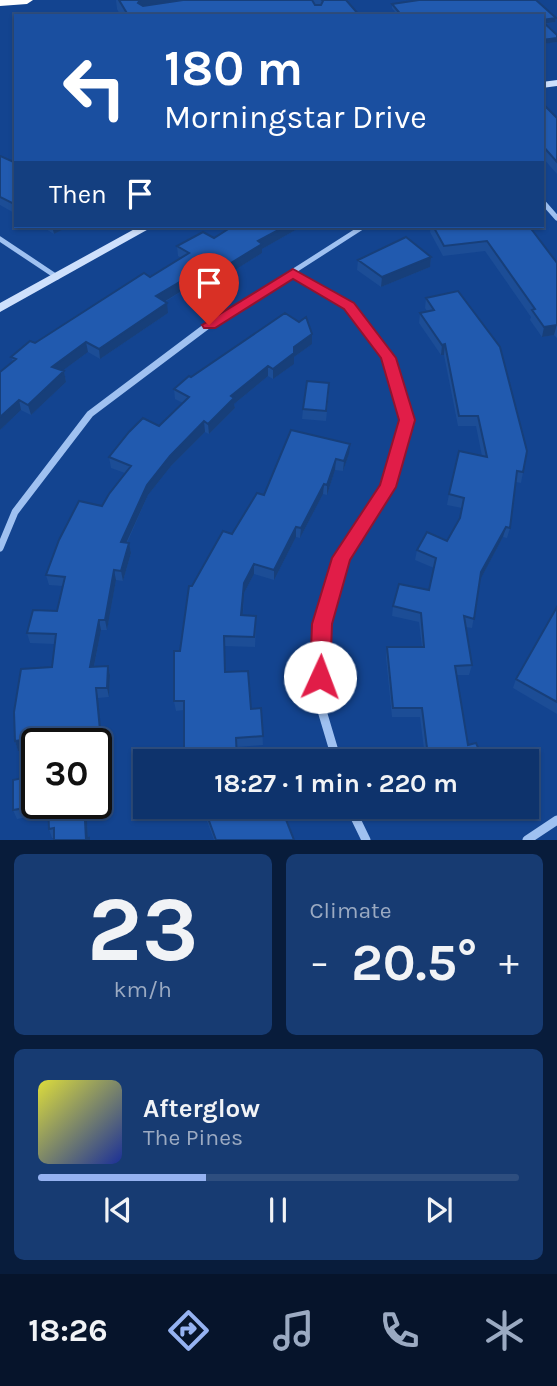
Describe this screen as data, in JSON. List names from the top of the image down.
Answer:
{
  "page": {
    "turn": ["180 m", "Morningstar Drive"],
    "then": "Then",
    "limit": "30",
    "trip": "18:27 · 1 min · 220 m",
    "tile": [
      ["23", "km/h"],
      "Climate"
    ],
    "heat": ["−", "20.5°", "+"],
    "song": ["Afterglow", "The Pines"],
    "tabs": "18:26"
  }
}
